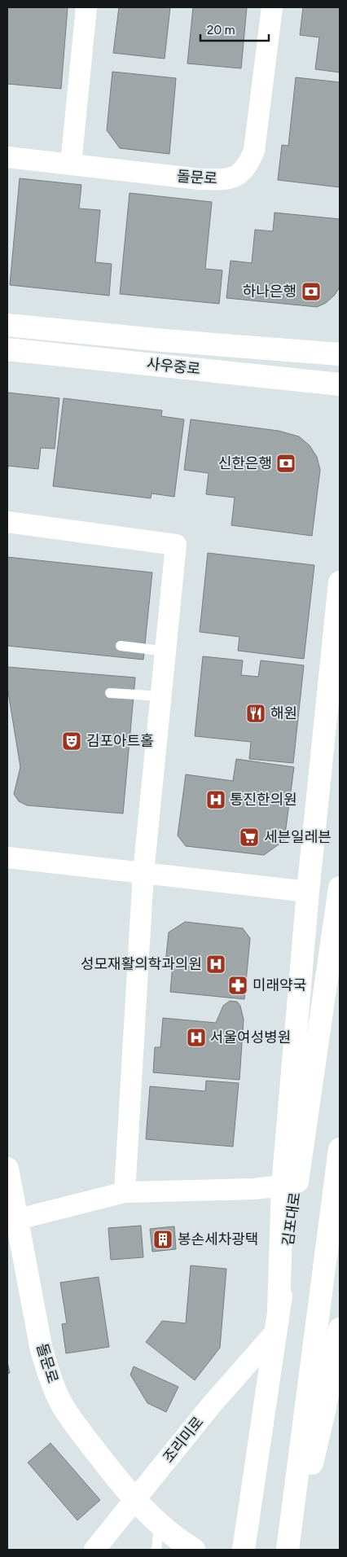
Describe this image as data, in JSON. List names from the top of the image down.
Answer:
{
  "streets": {
    "main road": ["돌문로", "사우중로", "김포대로"],
    "street": ["조리미로"]
  },
  "crossings": [
    ["돌문로", "조리미로"],
    ["김포대로", "조리미로"]
  ],
  "places": {
    "bank": ["하나은행", "신한은행"],
    "restaurant": ["해원"],
    "theatre": ["김포아트홀"],
    "hospital": ["통진한의원", "성모재활의학과의원", "서울여성병원"],
    "supermarket": ["세븐일레븐"],
    "pharmacy": ["미래약국"],
    "building": ["봉손세차광택"]
  },
  "scale_bar": "20 m"
}
